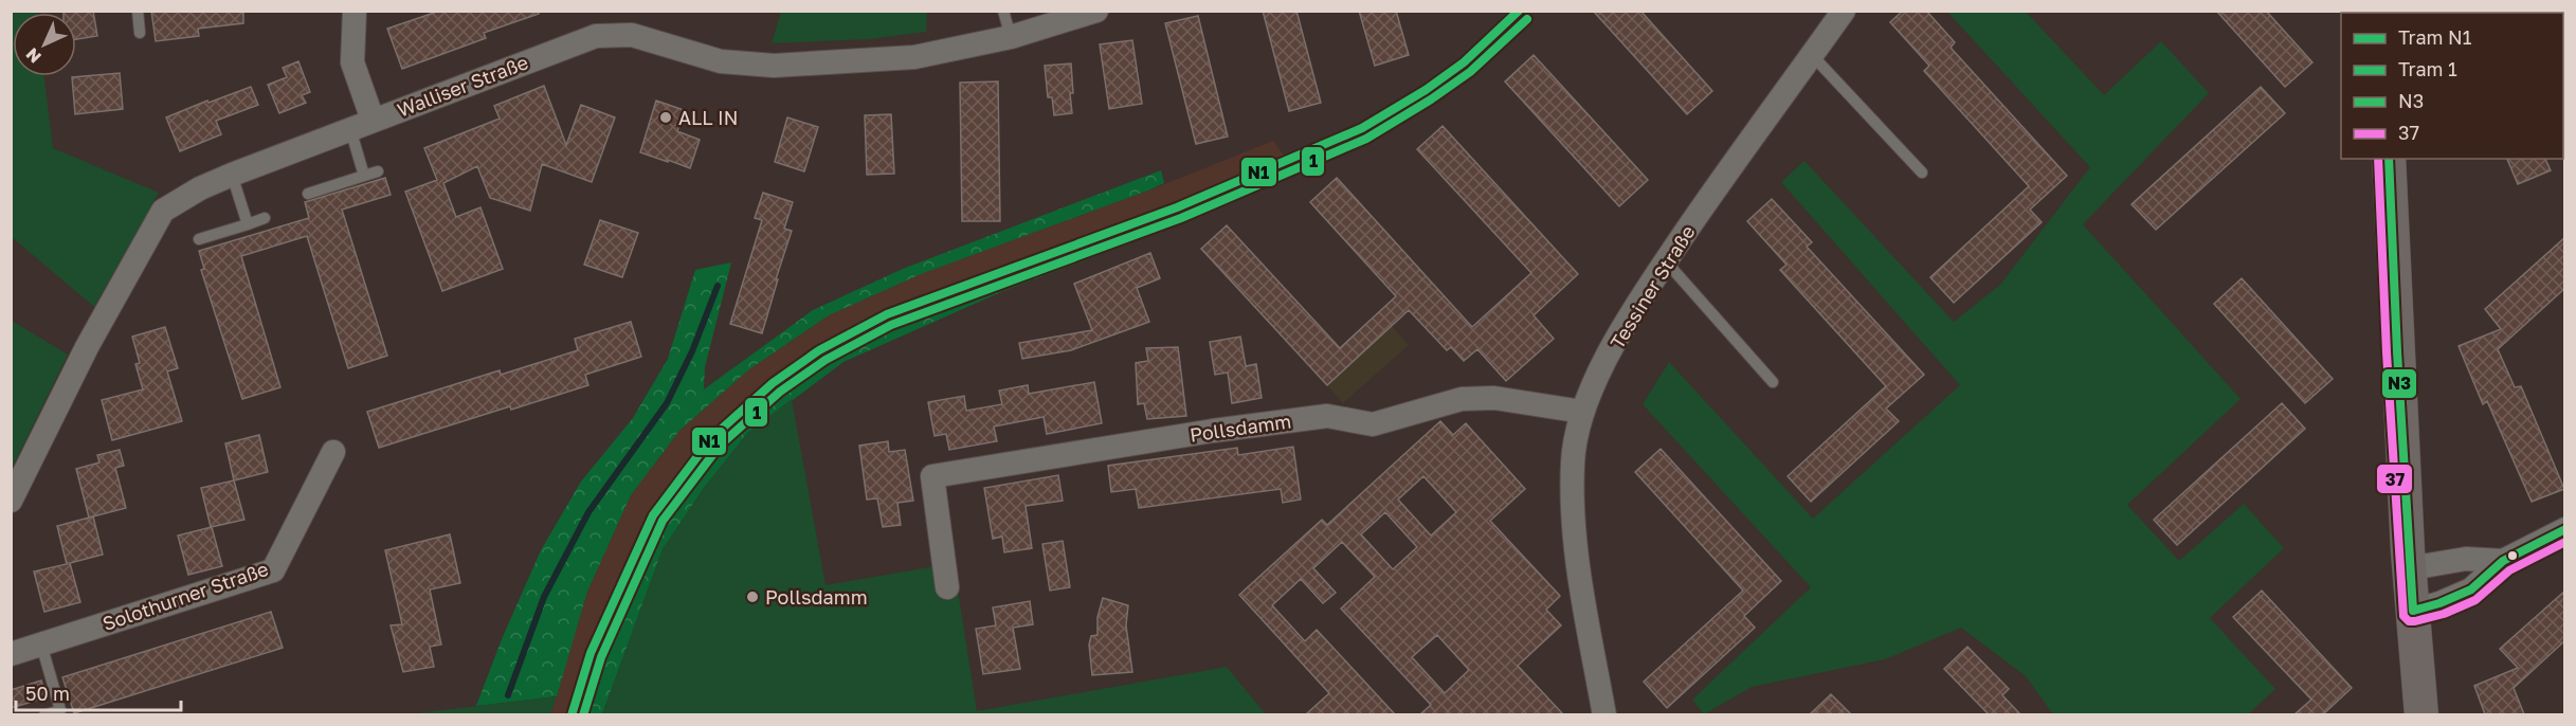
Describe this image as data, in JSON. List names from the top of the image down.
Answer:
{
  "streets": {
    "street": [
      "Walliser Straße",
      "Tessiner Straße",
      "Pollsdamm",
      "Solothurner Straße"
    ]
  },
  "crossings": [
    ["Tessiner Straße", "Pollsdamm"]
  ],
  "places": ["ALL IN", "Pollsdamm"],
  "lines": [
    "tram line N1",
    "tram line 1",
    "transit line N3",
    "transit line 37"
  ],
  "legend": [
    "Tram N1",
    "Tram 1",
    "N3",
    "37"
  ],
  "scale_bar": "50 m",
  "north": "bottom left"
}
